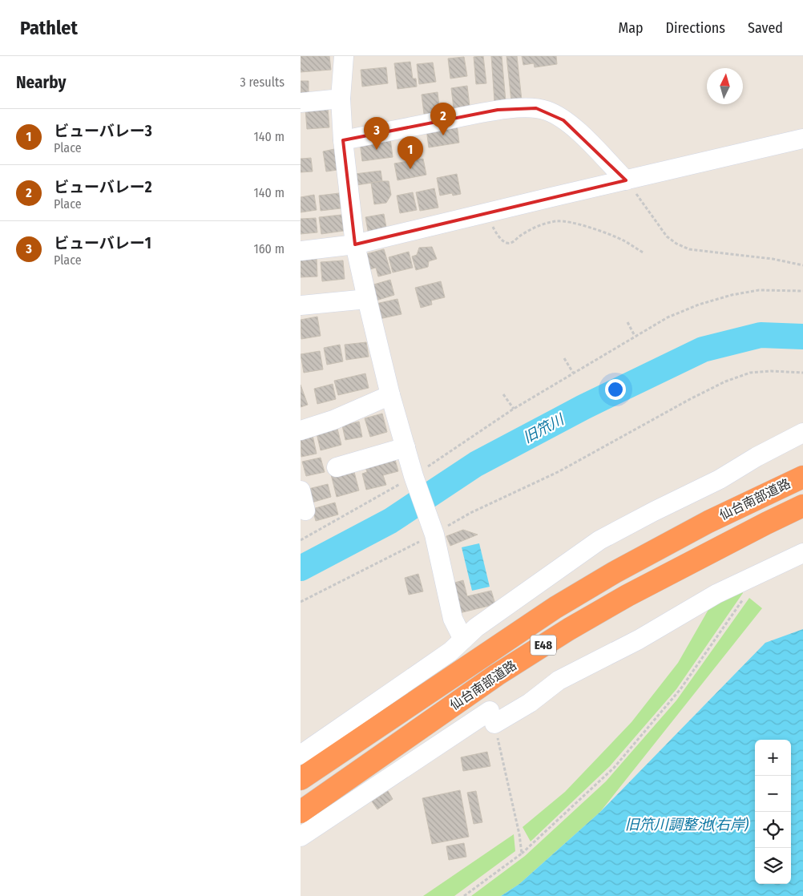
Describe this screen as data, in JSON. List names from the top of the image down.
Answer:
{
  "streets": {
    "highway": ["仙台南部道路", "E48"]
  },
  "water": ["旧笊川", "旧笊川調整池(右岸)"],
  "north": "top",
  "page": {
    "header": "Pathlet",
    "nav": ["Map", "Directions", "Saved"],
    "heading": ["Nearby", "3 results"],
    "pins": ["2", "3", "1"],
    "list": [
      {
        "mark": "1",
        "name": "ビューバレー3",
        "note": "Place",
        "value": "140 m"
      },
      {
        "mark": "2",
        "name": "ビューバレー2",
        "note": "Place",
        "value": "140 m"
      },
      {
        "mark": "3",
        "name": "ビューバレー1",
        "note": "Place",
        "value": "160 m"
      }
    ],
    "map_buttons": ["+", "−"]
  }
}
